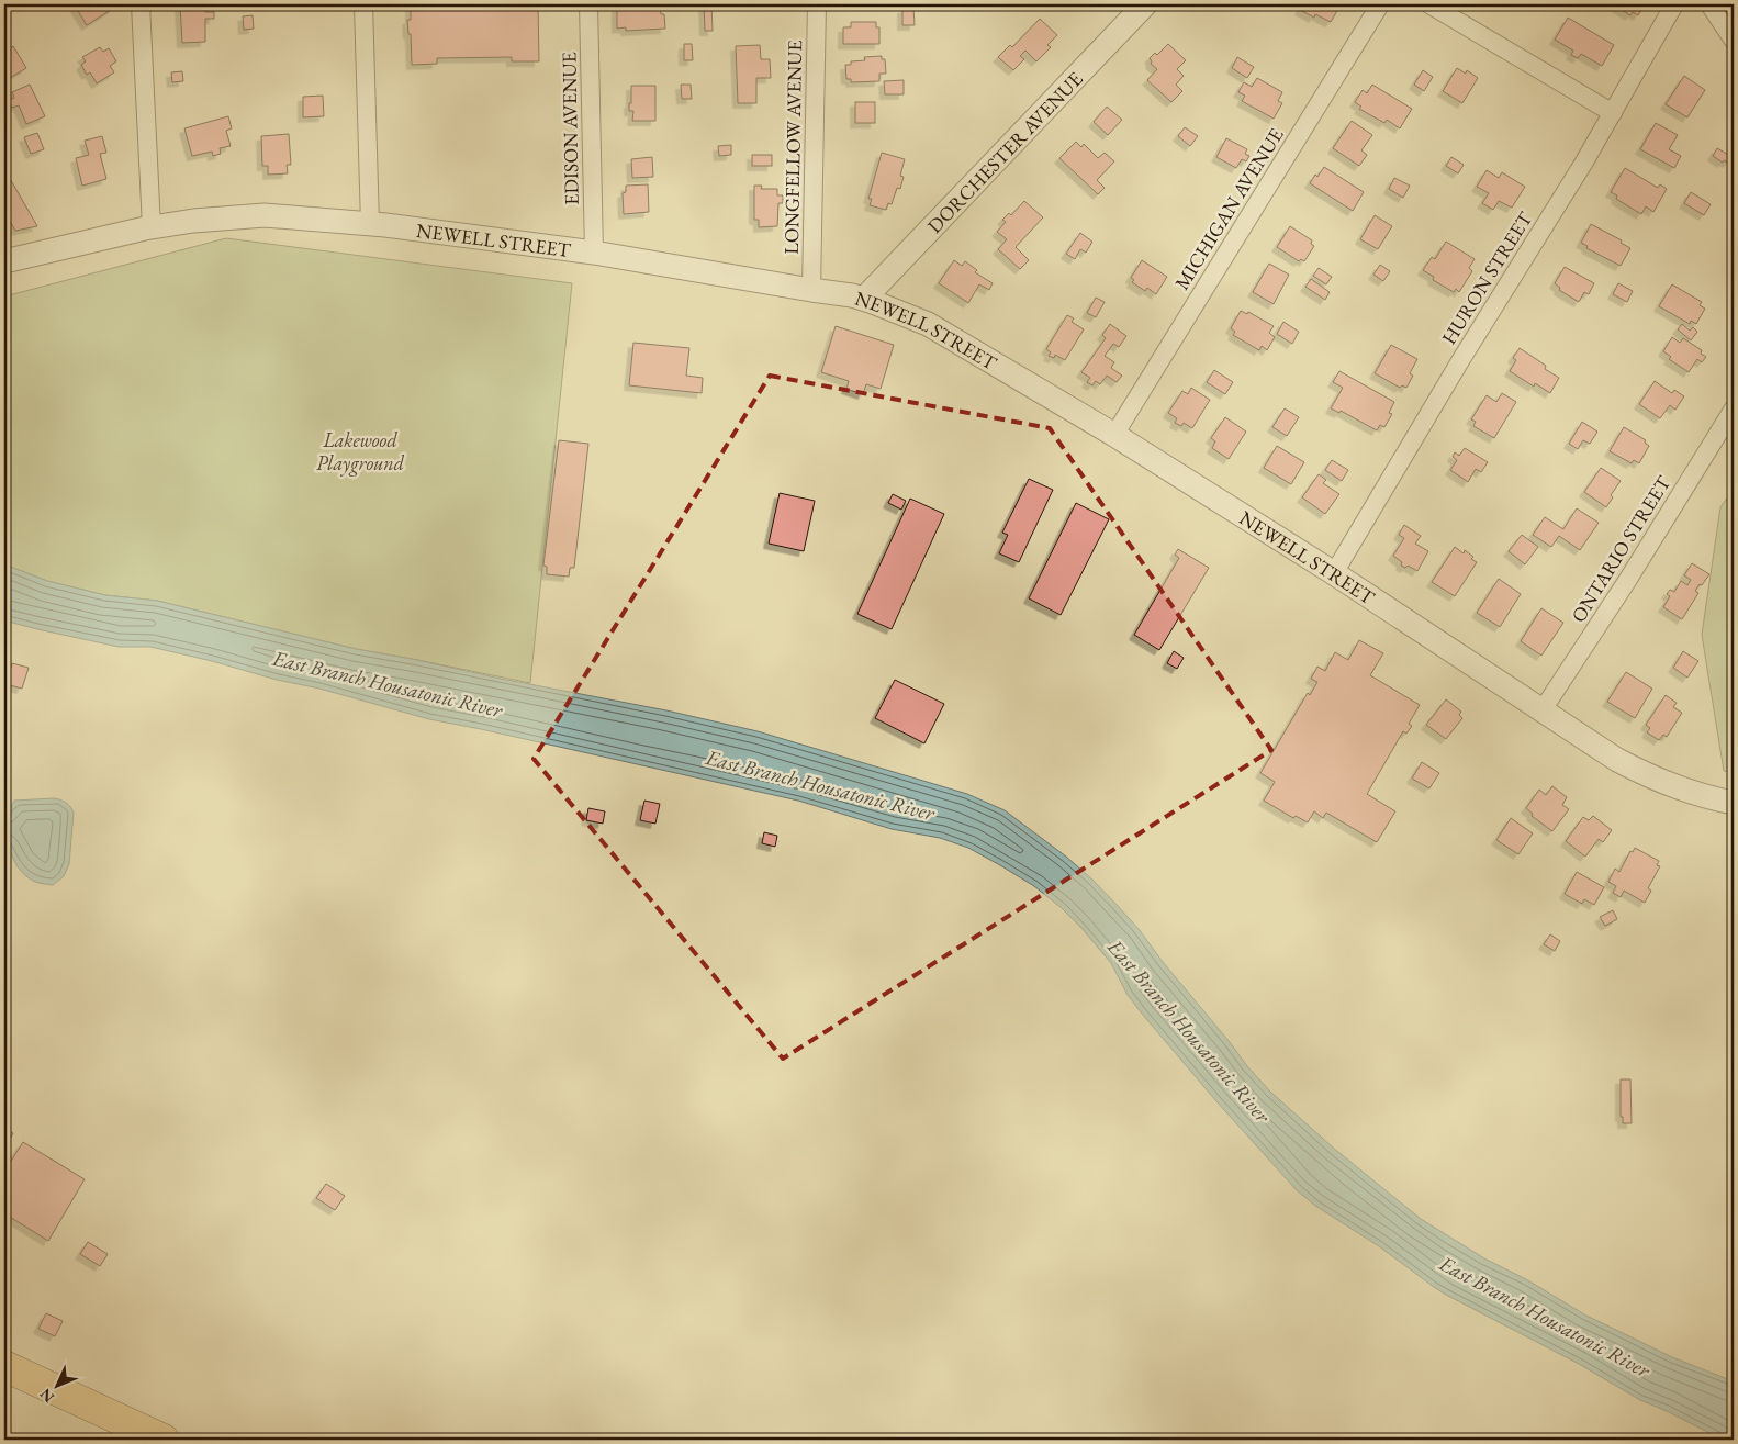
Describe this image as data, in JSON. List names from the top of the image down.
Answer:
{
  "streets": {
    "street": [
      "EDISON AVENUE",
      "LONGFELLOW AVENUE",
      "DORCHESTER AVENUE",
      "MICHIGAN AVENUE",
      "NEWELL STREET",
      "HURON STREET",
      "ONTARIO STREET"
    ]
  },
  "crossings": [
    ["EDISON AVENUE", "NEWELL STREET"],
    ["LONGFELLOW AVENUE", "NEWELL STREET"],
    ["DORCHESTER AVENUE", "NEWELL STREET"],
    ["MICHIGAN AVENUE", "NEWELL STREET"],
    ["NEWELL STREET", "HURON STREET"],
    ["NEWELL STREET", "ONTARIO STREET"]
  ],
  "water": ["East Branch Housatonic River"],
  "parks": ["Lakewood Playground"],
  "north": "bottom left"
}
